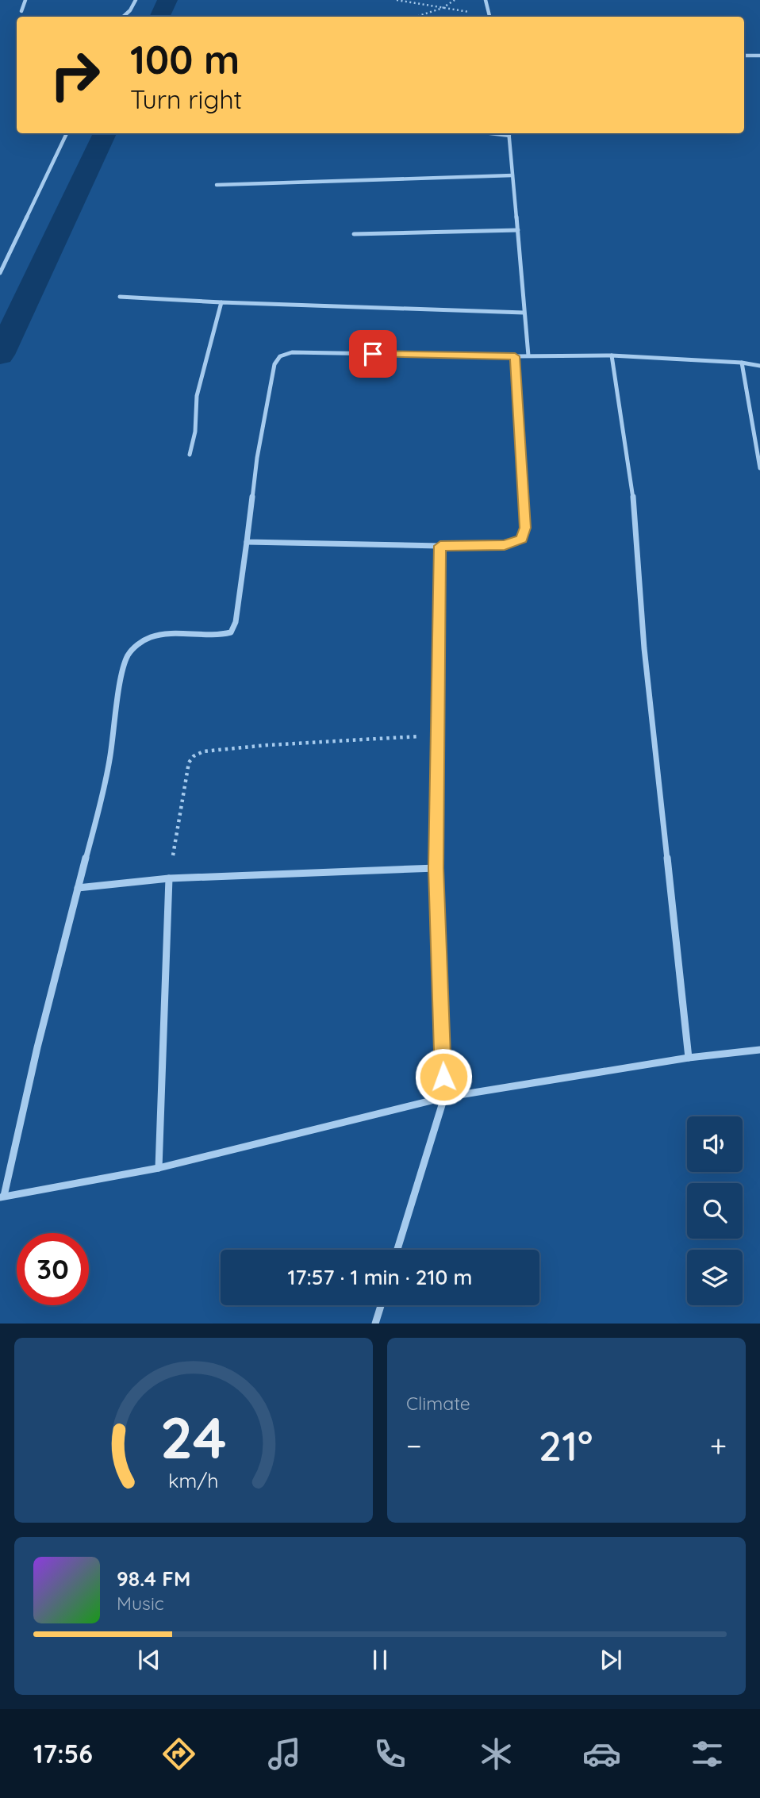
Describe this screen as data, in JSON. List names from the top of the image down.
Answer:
{
  "page": {
    "turn": ["100 m", "Turn right"],
    "limit": "30",
    "trip": "17:57 · 1 min · 210 m",
    "tile": "Climate",
    "heat": ["−", "21°", "+"],
    "song": ["98.4 FM", "Music"],
    "tabs": "17:56",
    "gauge": ["24", "km/h"]
  }
}
